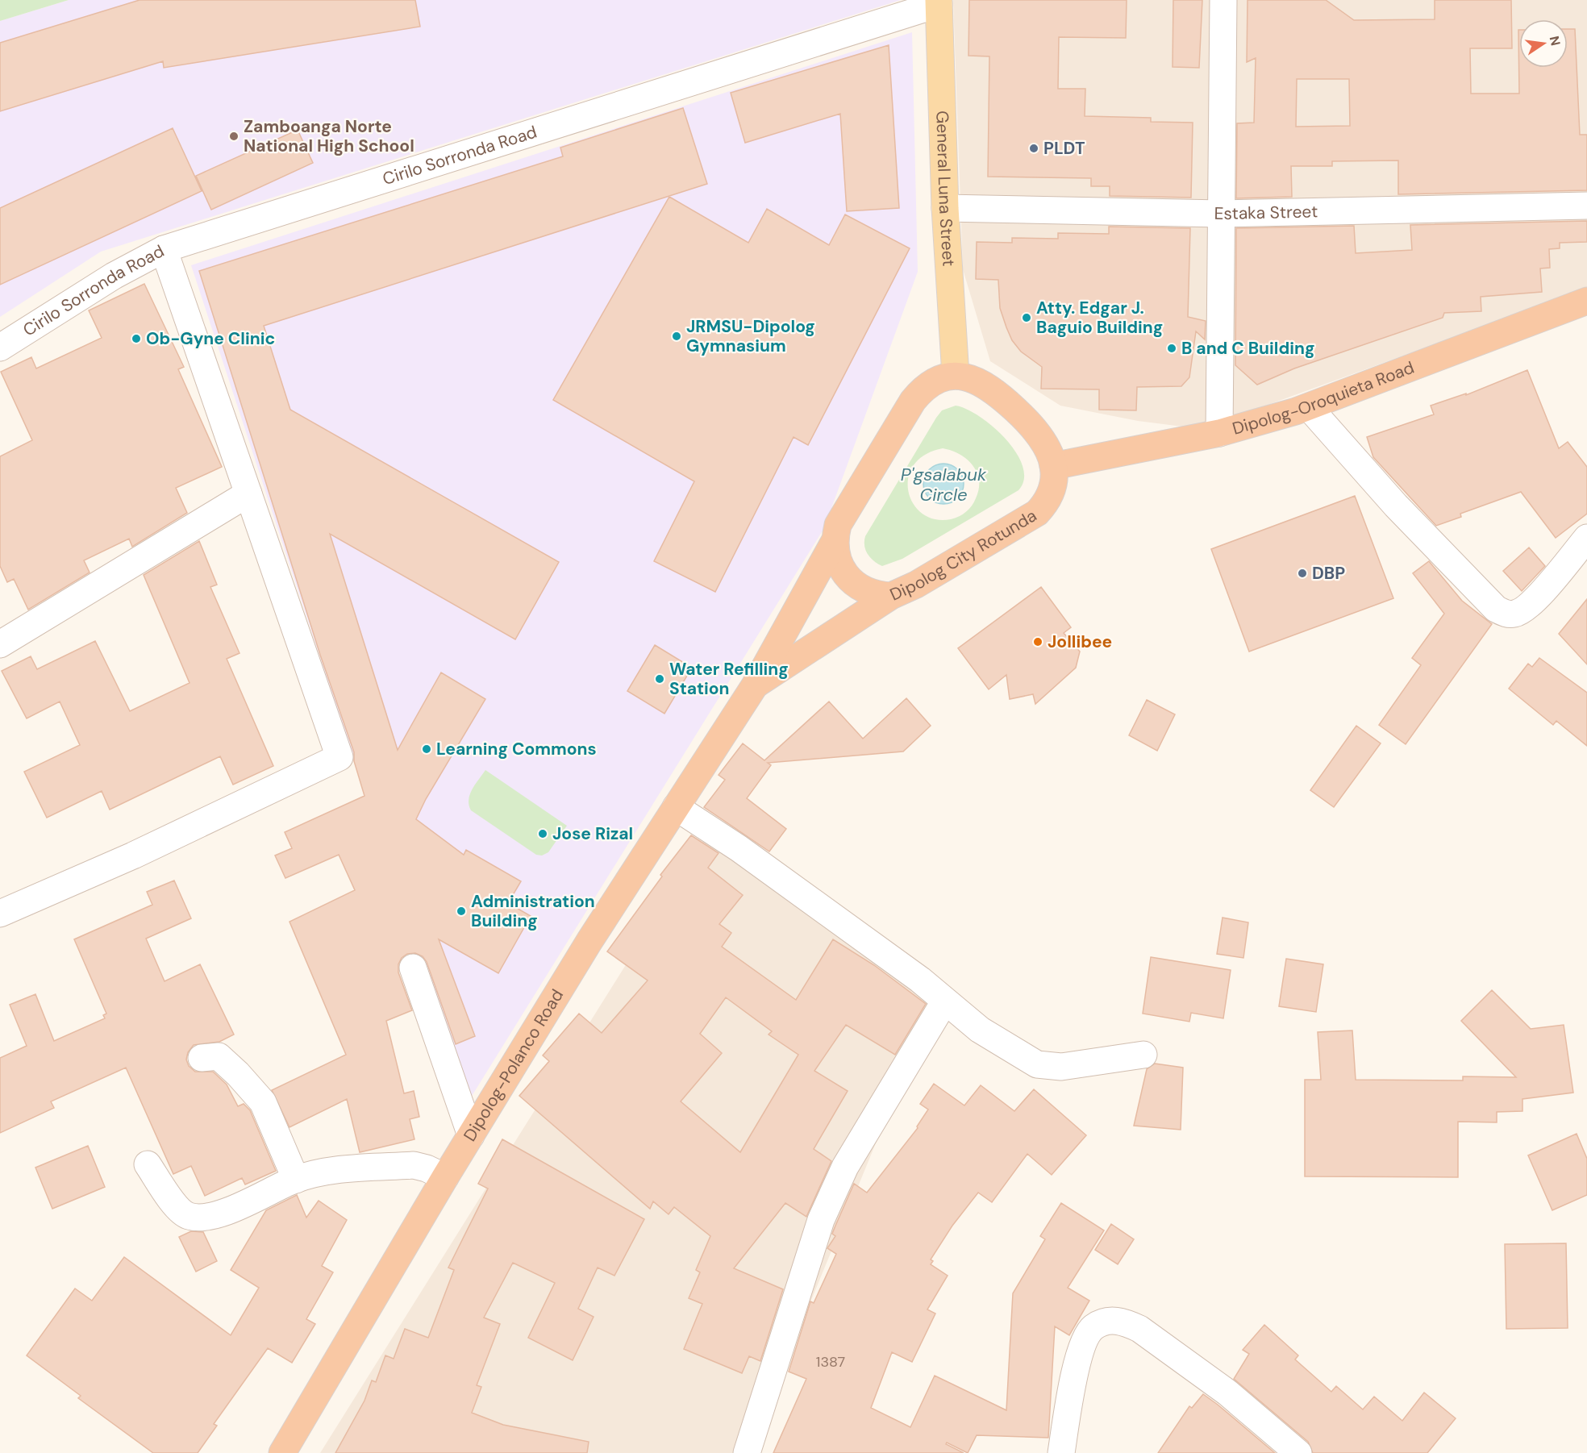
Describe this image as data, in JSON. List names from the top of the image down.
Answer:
{
  "streets": {
    "highway": ["Dipolog-Oroquieta Road", "Dipolog City Rotunda", "Dipolog-Polanco Road"],
    "main road": ["General Luna Street"],
    "street": ["Cirilo Sorronda Road", "Estaka Street"]
  },
  "crossings": [
    ["Cirilo Sorronda Road", "General Luna Street"],
    ["General Luna Street", "Estaka Street"],
    ["General Luna Street", "Dipolog City Rotunda"],
    ["Dipolog-Oroquieta Road", "Dipolog City Rotunda"],
    ["Dipolog City Rotunda", "Dipolog-Polanco Road"]
  ],
  "water": ["P'gsalabuk Circle"],
  "places": [
    "Zamboanga Norte National High School",
    "PLDT",
    "Atty. Edgar J. Baguio Building",
    "JRMSU-Dipolog Gymnasium",
    "Ob-Gyne Clinic",
    "B and C Building",
    "DBP",
    "Jollibee",
    "Water Refilling Station",
    "Learning Commons",
    "Jose Rizal",
    "Administration Building"
  ],
  "house_numbers": ["1387"],
  "north": "right"
}
